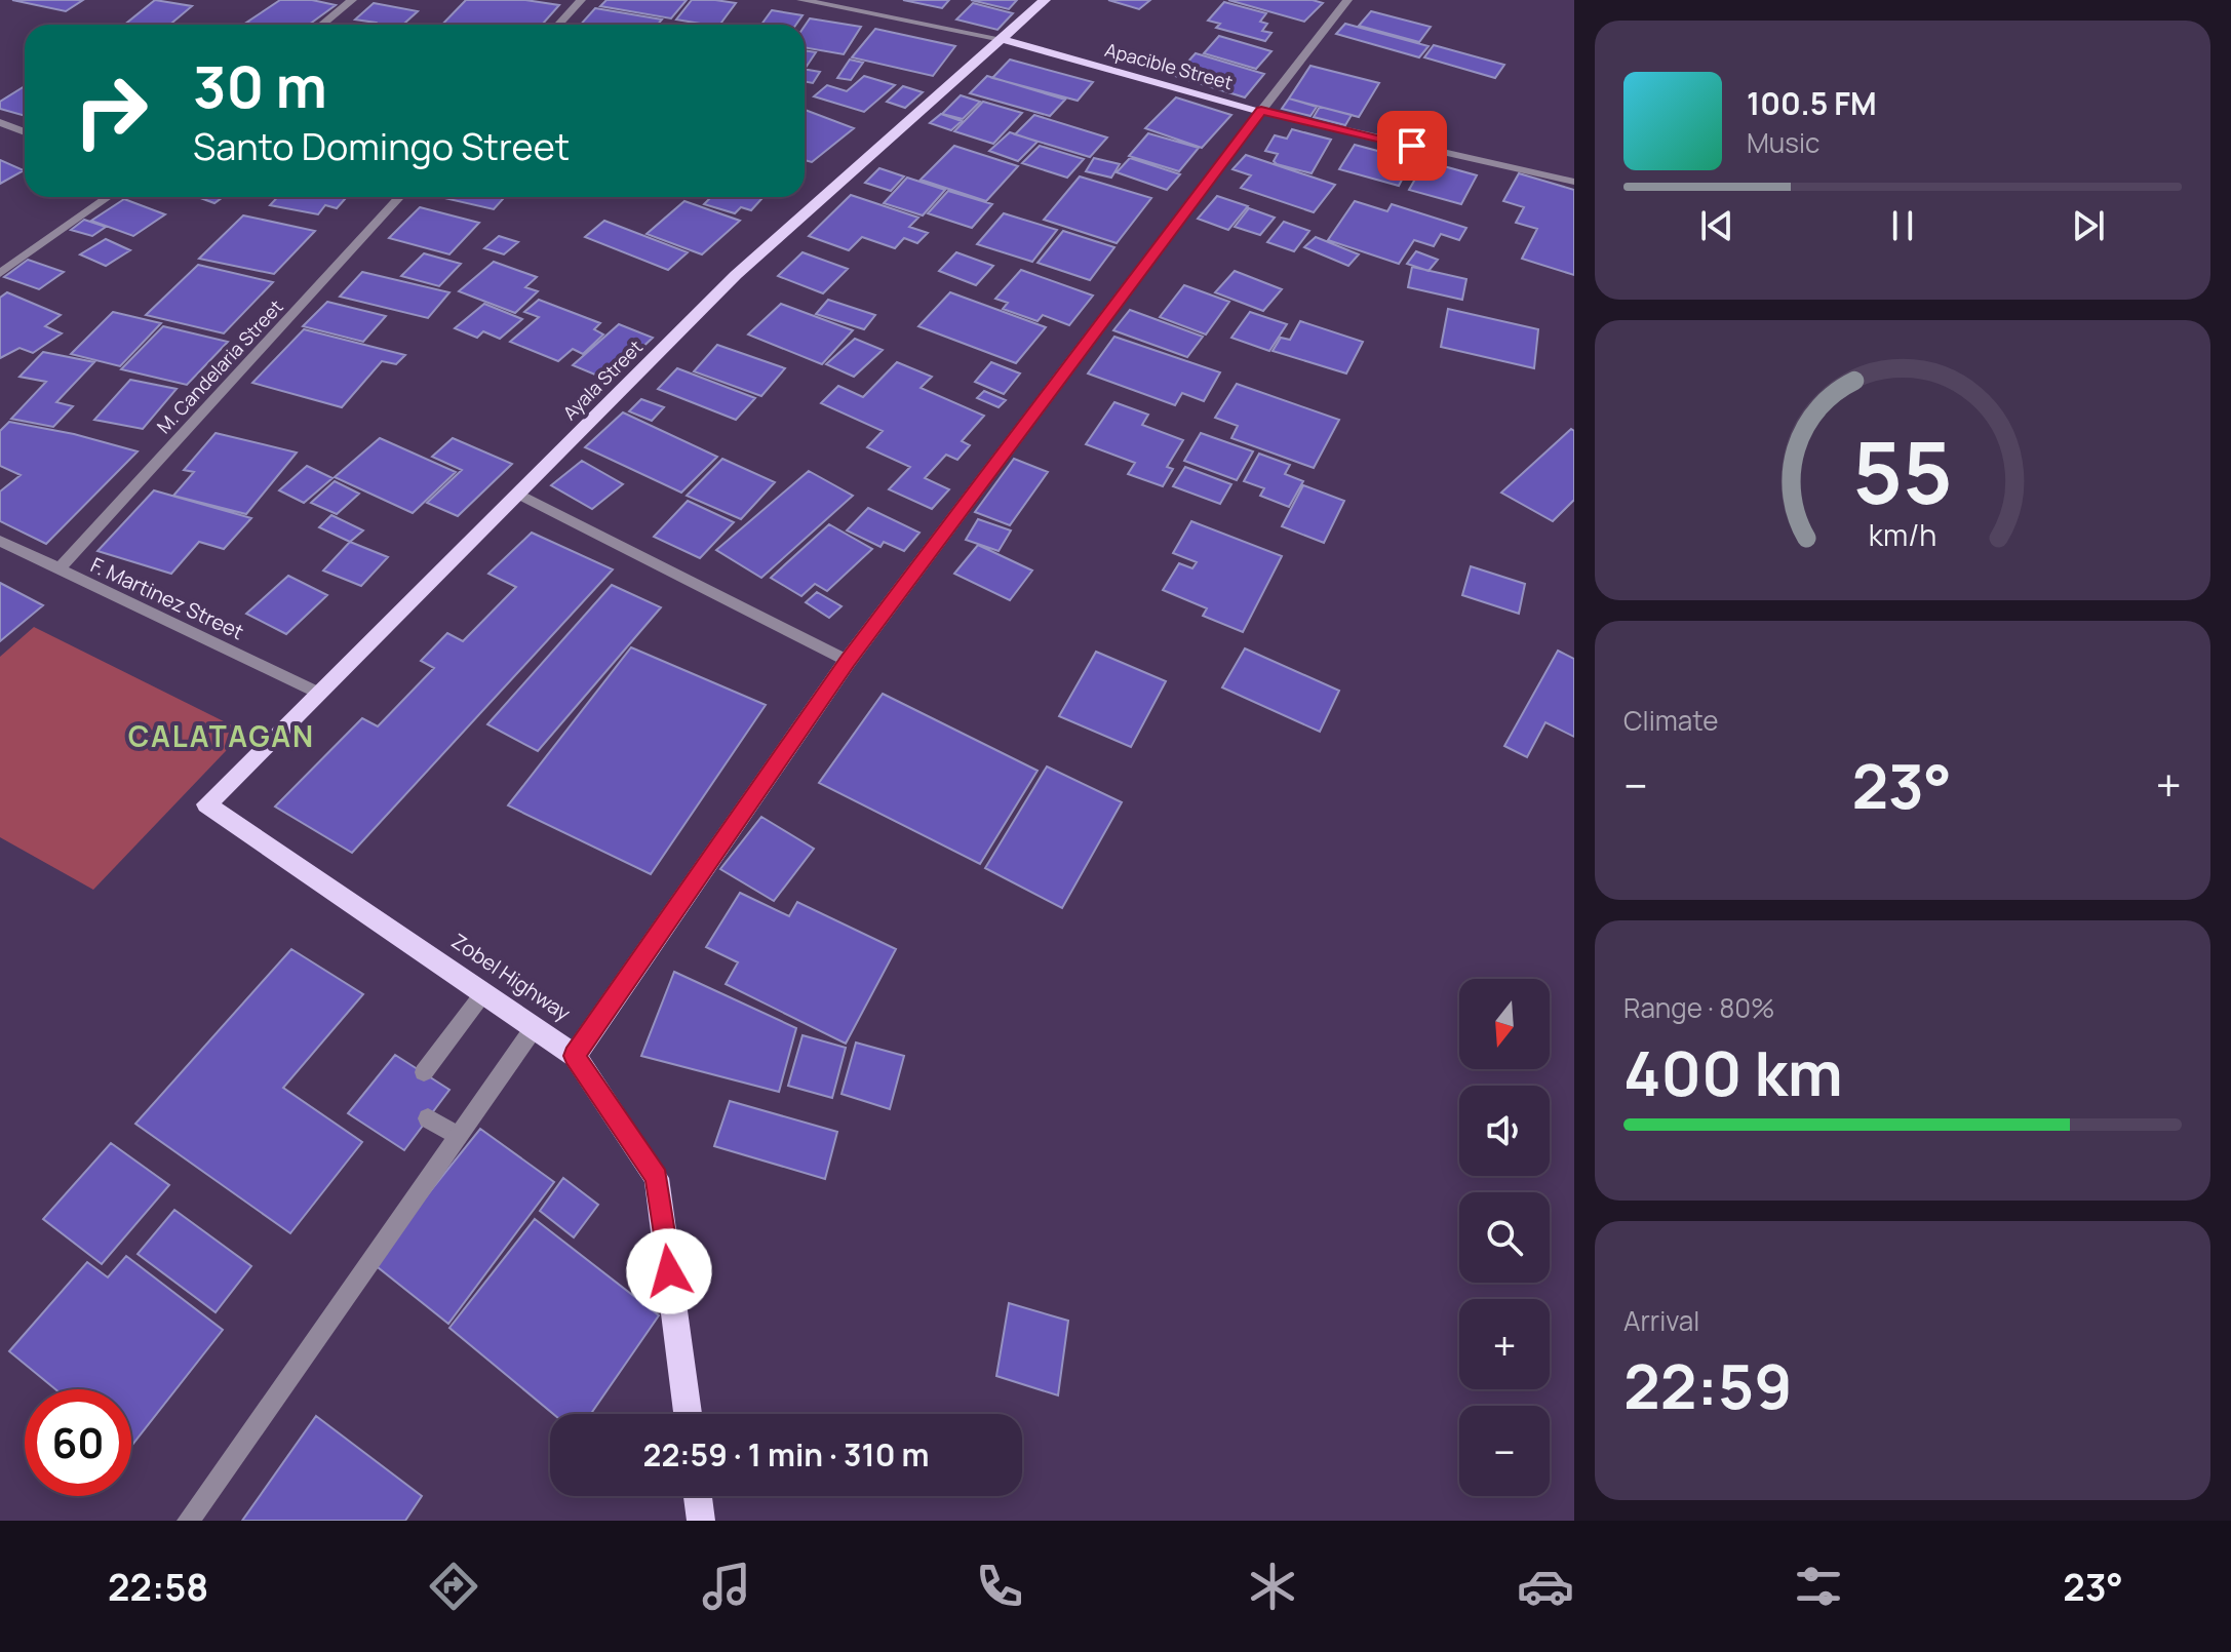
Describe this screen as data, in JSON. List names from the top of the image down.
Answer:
{
  "streets": {
    "main road": ["Apacible Street", "Ayala Street", "Zobel Highway"],
    "street": ["M. Candelaria Street", "F. Martinez Street"]
  },
  "crossings": [
    ["Apacible Street", "Ayala Street"],
    ["M. Candelaria Street", "F. Martinez Street"],
    ["Ayala Street", "F. Martinez Street"],
    ["Ayala Street", "Zobel Highway"]
  ],
  "districts": ["CALATAGAN"],
  "north": "bottom",
  "page": {
    "turn": ["30 m", "Santo Domingo Street"],
    "song": ["100.5 FM", "Music"],
    "tile": [
      "Climate",
      ["Range · 80%", "400 km"],
      ["Arrival", "22:59"]
    ],
    "heat": ["−", "23°", "+"],
    "map_buttons": ["+", "−"],
    "limit": "60",
    "trip": "22:59 · 1 min · 310 m",
    "tabs": ["22:58", "23°"],
    "gauge": ["55", "km/h"]
  }
}
